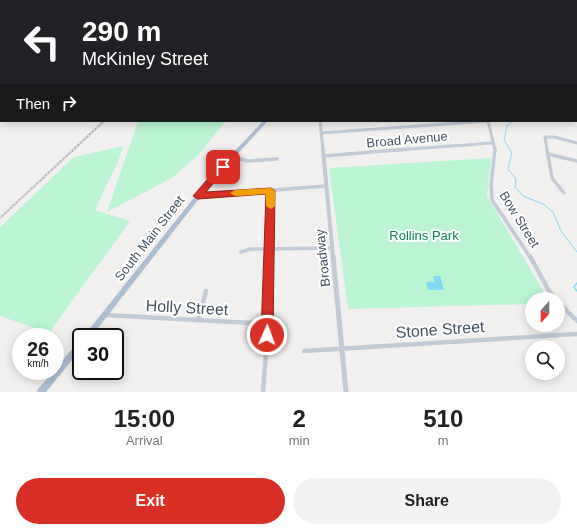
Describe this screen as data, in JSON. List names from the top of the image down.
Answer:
{
  "streets": {
    "main road": ["South Main Street"],
    "street": [
      "Broad Avenue",
      "Bow Street",
      "Broadway",
      "Holly Street",
      "Stone Street"
    ]
  },
  "crossings": [
    ["Broad Avenue", "Bow Street"],
    ["Broad Avenue", "Broadway"],
    ["South Main Street", "Holly Street"],
    ["Broadway", "Stone Street"]
  ],
  "parks": ["Rollins Park"],
  "north": "bottom",
  "page": {
    "turn": ["290 m", "McKinley Street"],
    "then": "Then",
    "speed": "26 km/h",
    "limit": "30",
    "eta": [
      "15:00",
      "Arrival",
      "2",
      "min",
      "510",
      "m"
    ],
    "buttons": ["Exit", "Share"]
  }
}
